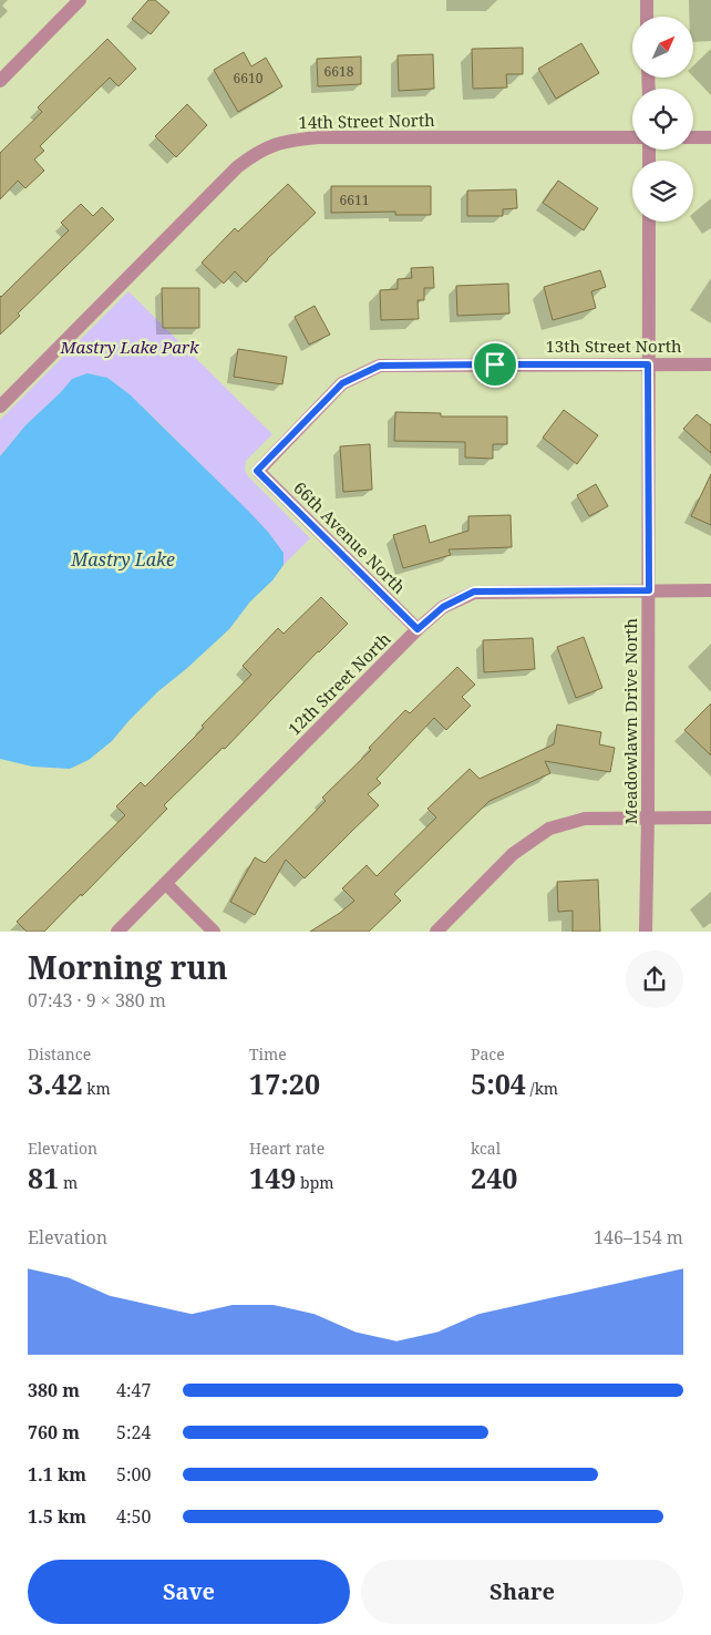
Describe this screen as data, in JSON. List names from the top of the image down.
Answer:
{
  "streets": {
    "street": [
      "14th Street North",
      "13th Street North",
      "66th Avenue North",
      "12th Street North",
      "Meadowlawn Drive North"
    ]
  },
  "crossings": [
    ["13th Street North", "66th Avenue North"],
    ["13th Street North", "Meadowlawn Drive North"],
    ["66th Avenue North", "12th Street North"],
    ["12th Street North", "Meadowlawn Drive North"]
  ],
  "water": ["Mastry Lake"],
  "parks": ["Mastry Lake Park"],
  "house_numbers": ["6618", "6610", "6611"],
  "north": "top right",
  "page": {
    "heading": ["Morning run", "07:43 · 9 × 380 m"],
    "stats": [
      ["Distance", "3.42 km"],
      ["Time", "17:20"],
      ["Pace", "5:04 /km"],
      ["Elevation", "81 m"],
      ["Heart rate", "149 bpm"],
      ["kcal", "240"]
    ],
    "chart": ["Elevation", "146–154 m"],
    "list": [
      {
        "name": "380 m",
        "note": "4:47"
      },
      {
        "name": "760 m",
        "note": "5:24"
      },
      {
        "name": "1.1 km",
        "note": "5:00"
      },
      {
        "name": "1.5 km",
        "note": "4:50"
      }
    ],
    "buttons": ["Save", "Share"]
  }
}
